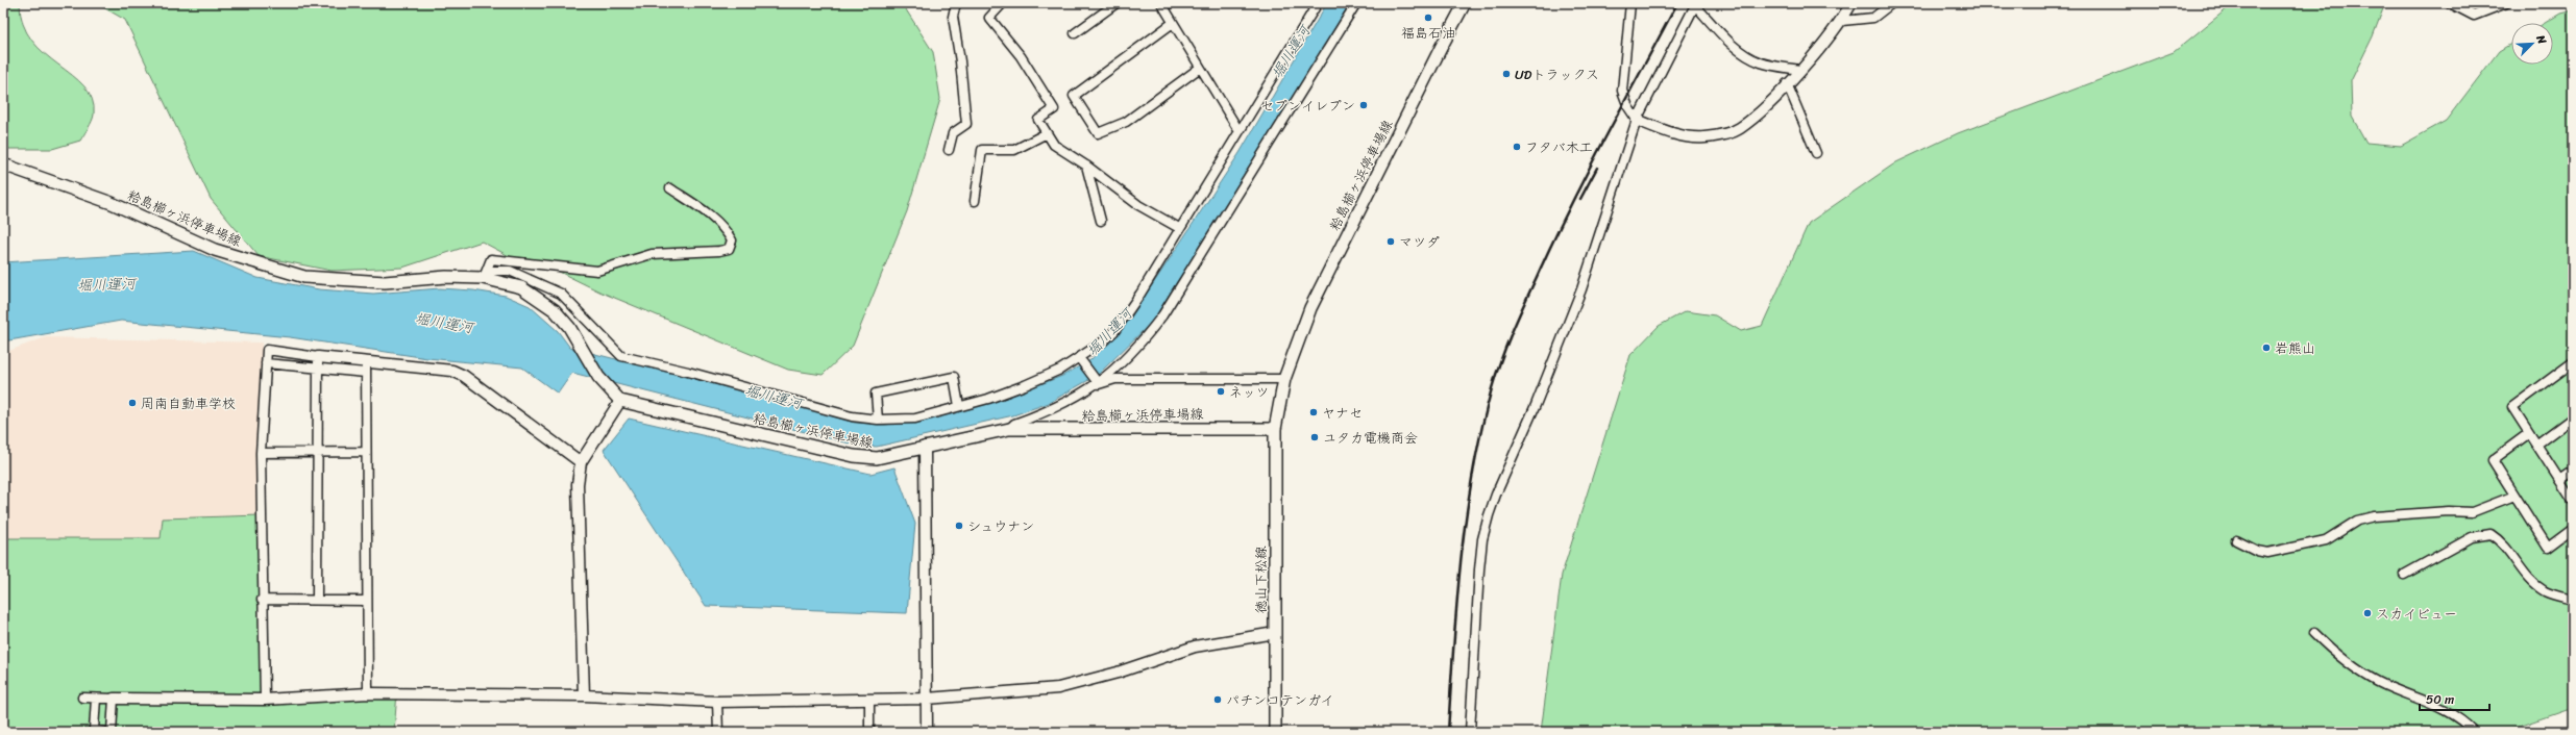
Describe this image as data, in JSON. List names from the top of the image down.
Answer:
{
  "streets": {
    "main road": ["粭島櫛ヶ浜停車場線", "徳山下松線"]
  },
  "crossings": [
    ["粭島櫛ヶ浜停車場線", "徳山下松線"]
  ],
  "water": ["堀川運河"],
  "places": [
    "福島石油",
    "UDトラックス",
    "セブンイレブン",
    "フタバ木工",
    "マツダ",
    "岩熊山",
    "ネッツ",
    "周南自動車学校",
    "ヤナセ",
    "ユタカ電機商会",
    "シュウナン",
    "スカイビュー",
    "パチンコテンガイ"
  ],
  "scale_bar": "50 m",
  "north": "top right"
}
